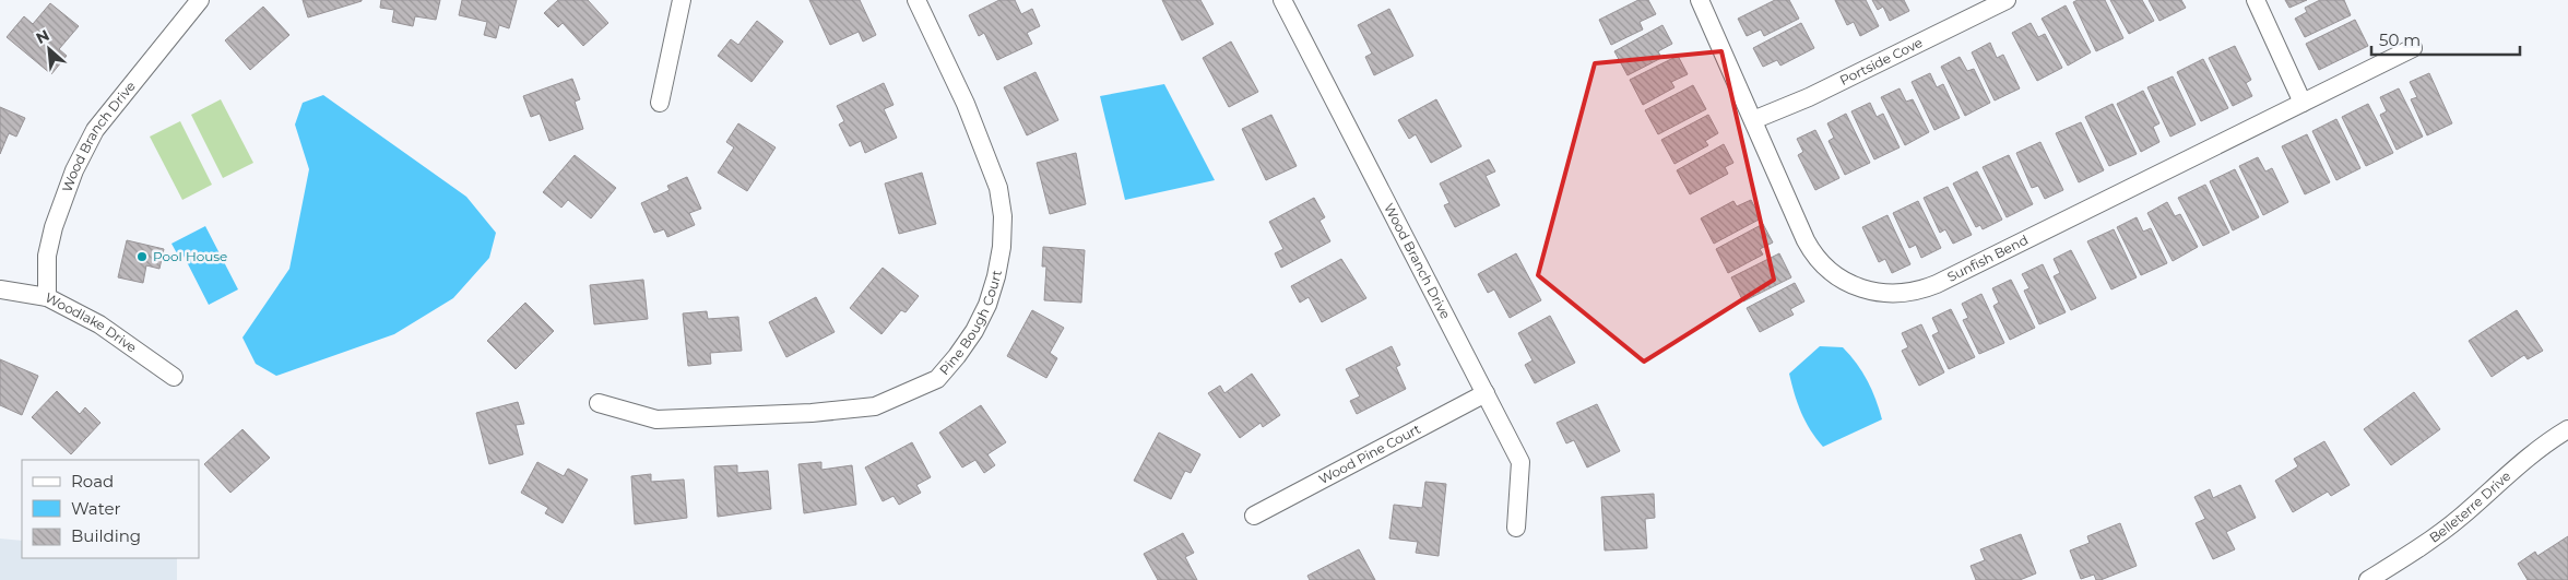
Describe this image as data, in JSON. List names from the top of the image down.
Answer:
{
  "streets": {
    "street": [
      "Portside Cove",
      "Wood Branch Drive",
      "Sunfish Bend",
      "Pine Bough Court",
      "Woodlake Drive",
      "Wood Pine Court",
      "Belleterre Drive"
    ]
  },
  "crossings": [
    ["Portside Cove", "Sunfish Bend"],
    ["Wood Branch Drive", "Woodlake Drive"],
    ["Wood Branch Drive", "Wood Pine Court"]
  ],
  "places": ["Pool House"],
  "legend": ["Road", "Water", "Building"],
  "scale_bar": "50 m",
  "north": "top left"
}
